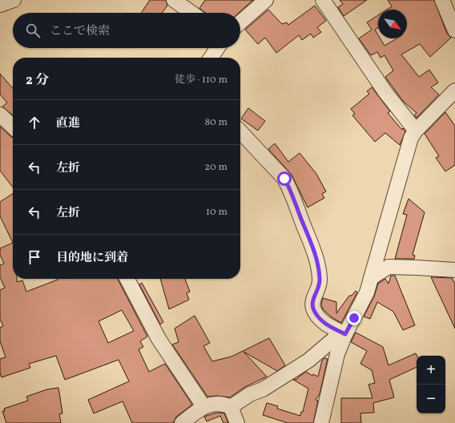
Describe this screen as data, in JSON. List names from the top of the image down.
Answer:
{
  "north": "bottom right",
  "page": {
    "search": "ここで検索",
    "heading": ["2 分", "徒歩 · 110 m"],
    "list": [
      ["直進", "80 m"],
      ["左折", "20 m"],
      ["左折", "10 m"],
      "目的地に到着"
    ],
    "map_buttons": ["+", "−"]
  }
}
